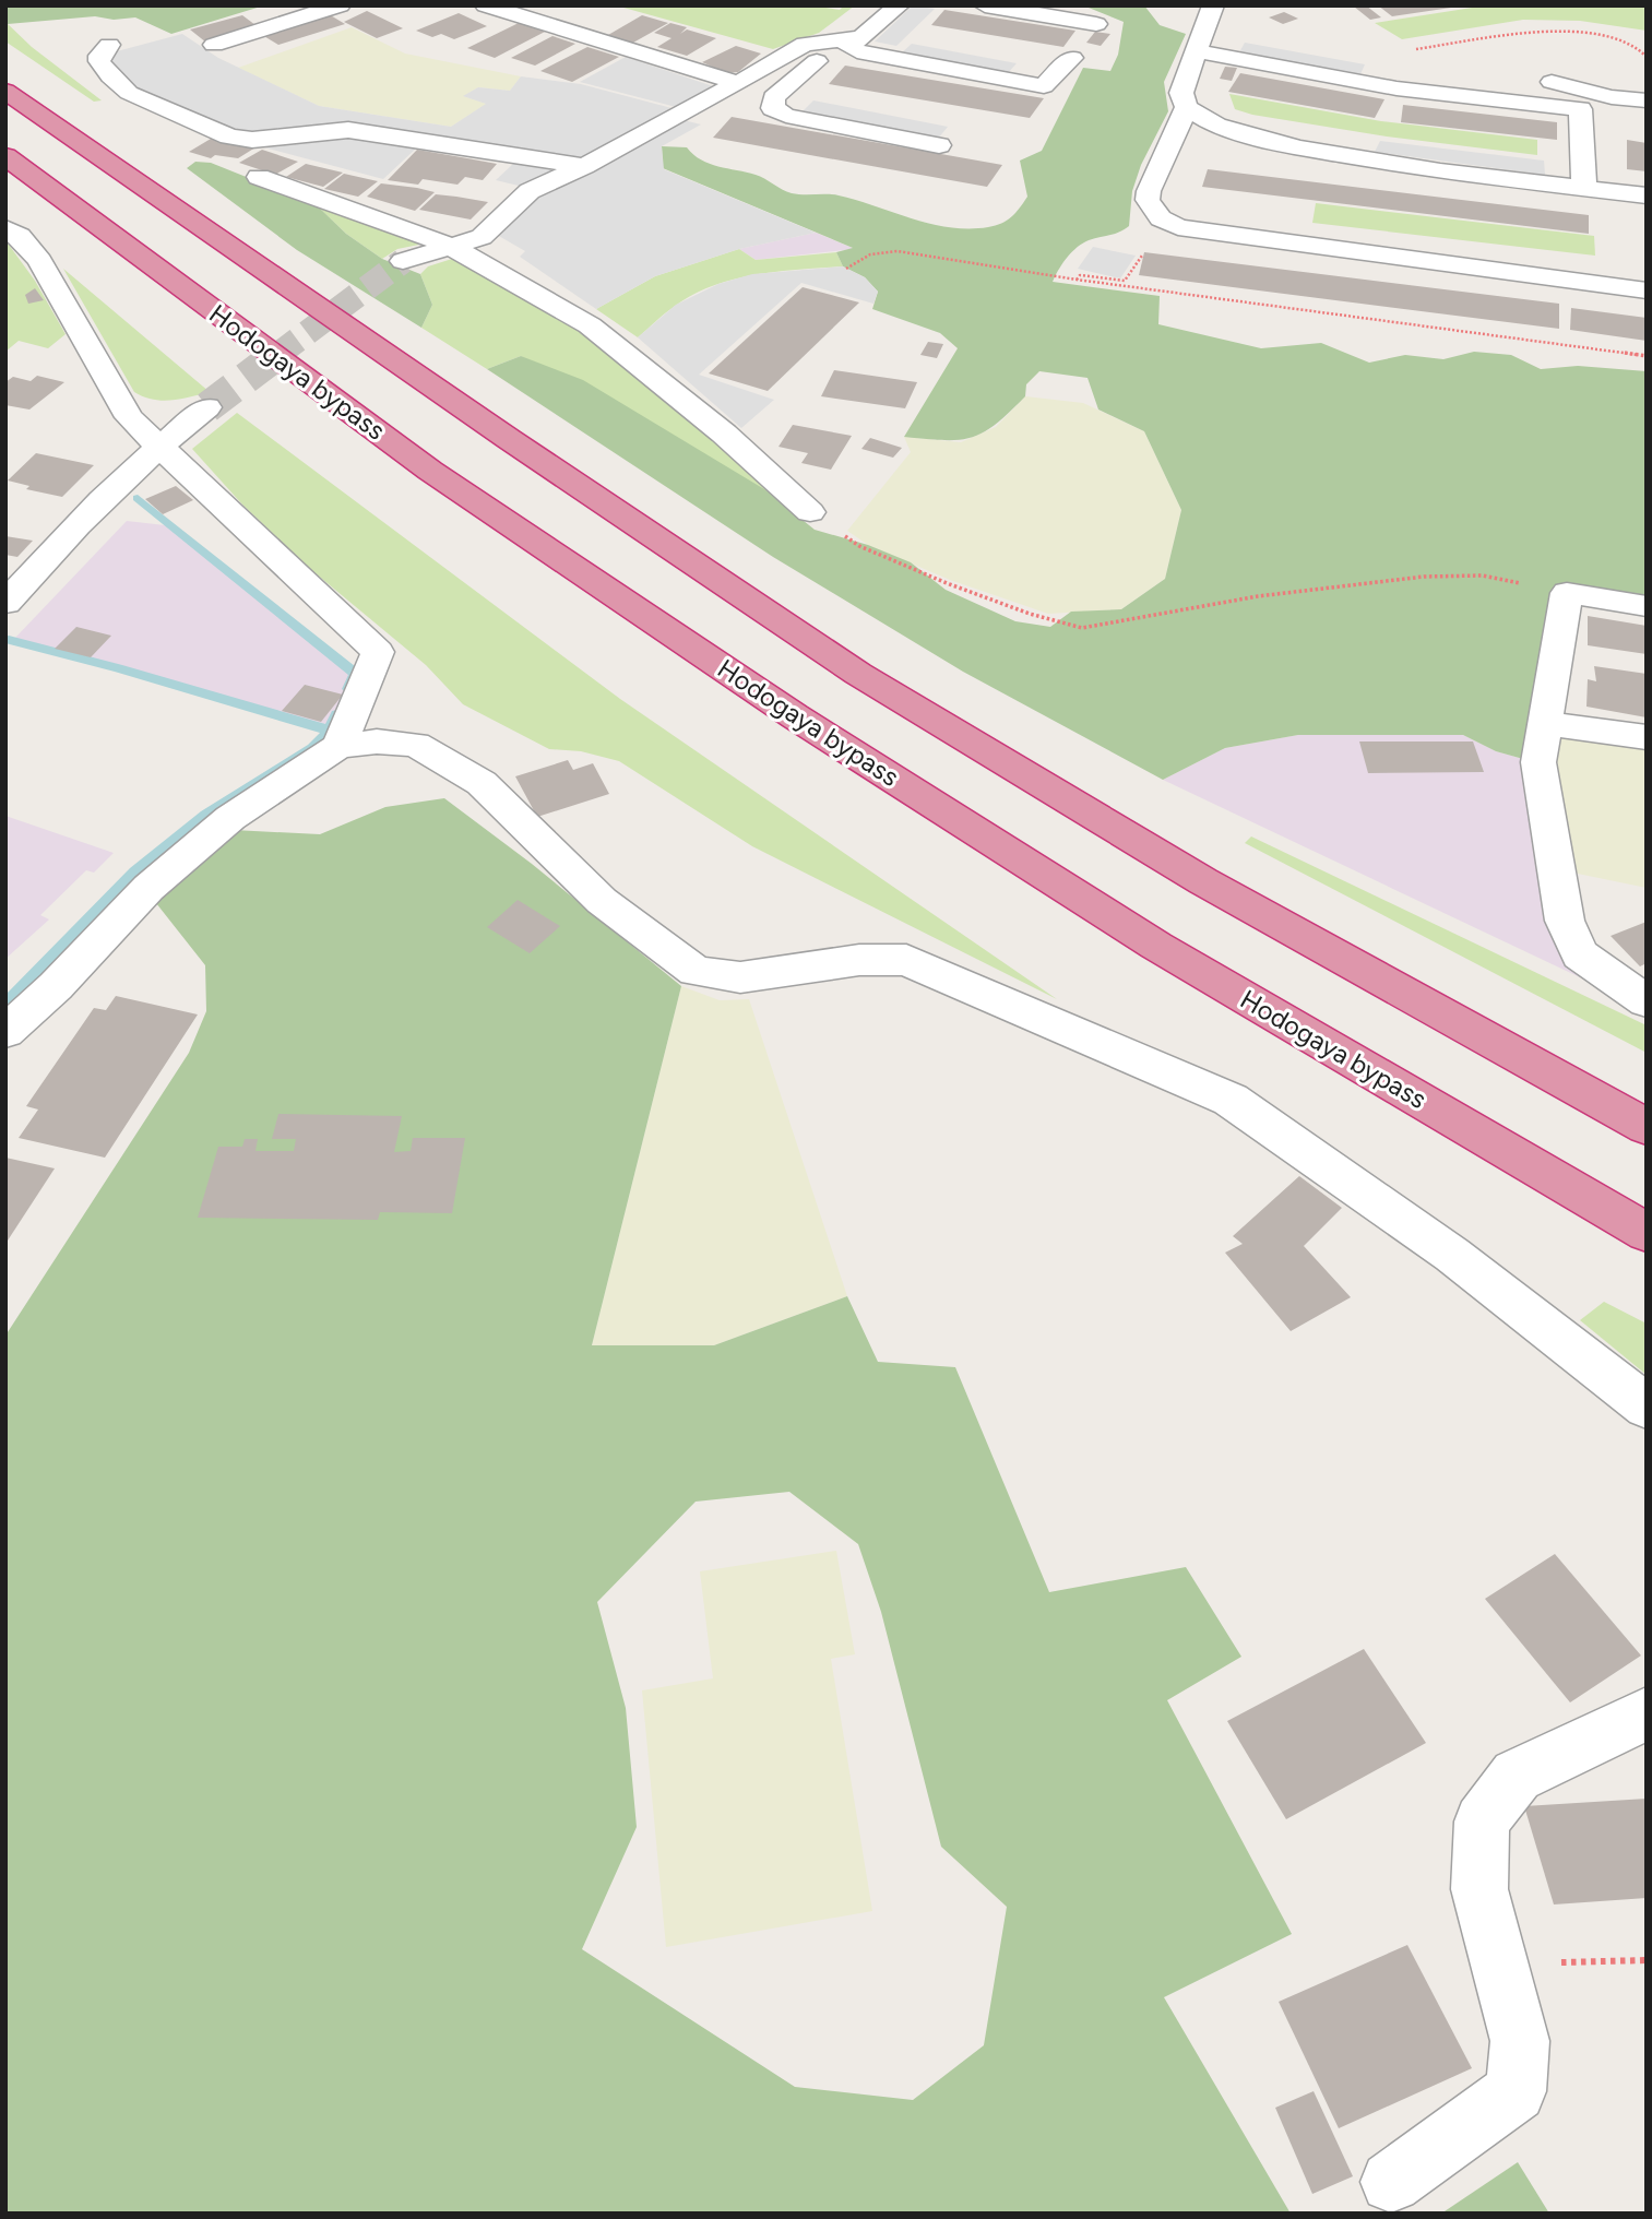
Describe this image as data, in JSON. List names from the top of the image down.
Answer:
{
  "streets": {
    "highway": ["Hodogaya bypass"]
  }
}
